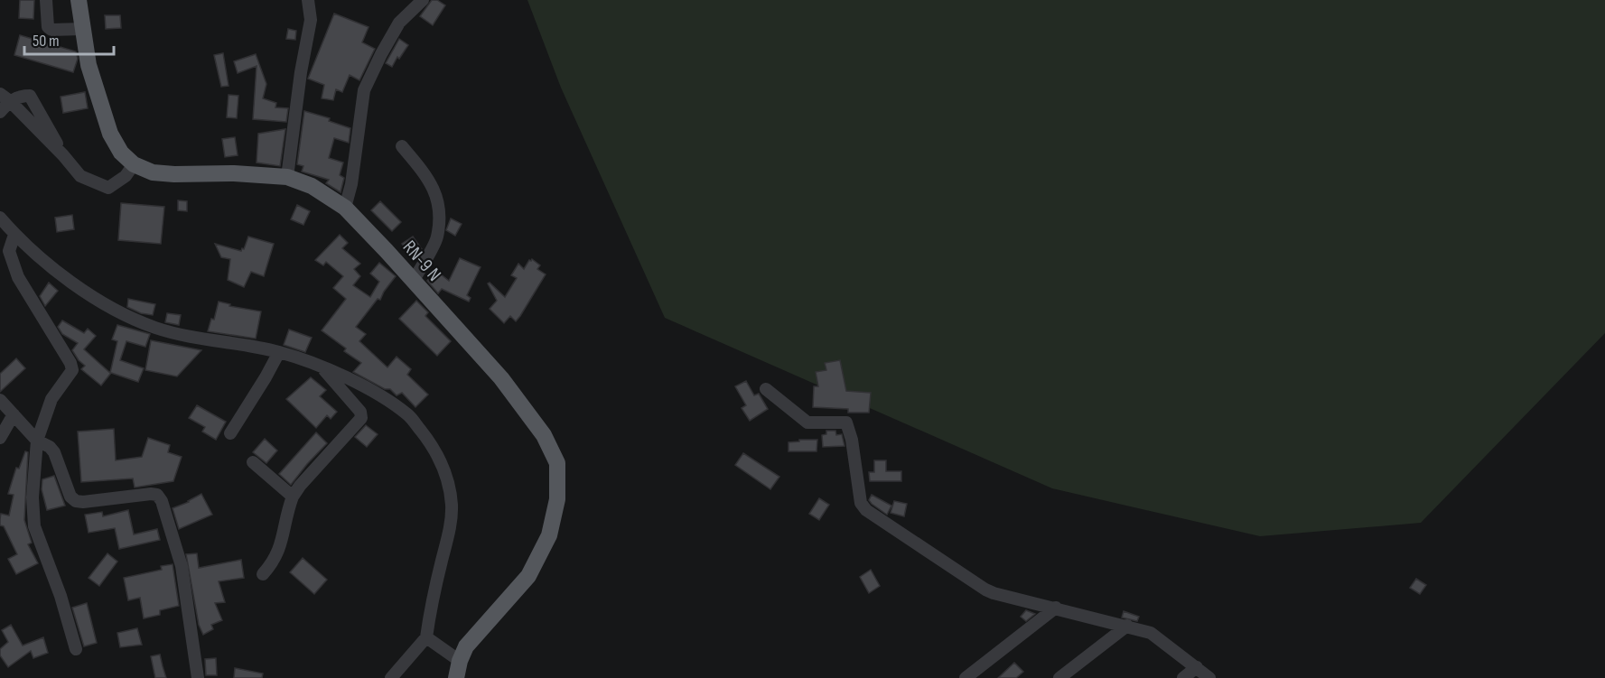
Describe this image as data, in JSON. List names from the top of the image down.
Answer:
{
  "streets": {
    "main road": ["RN-9 N"]
  },
  "scale_bar": "50 m"
}
